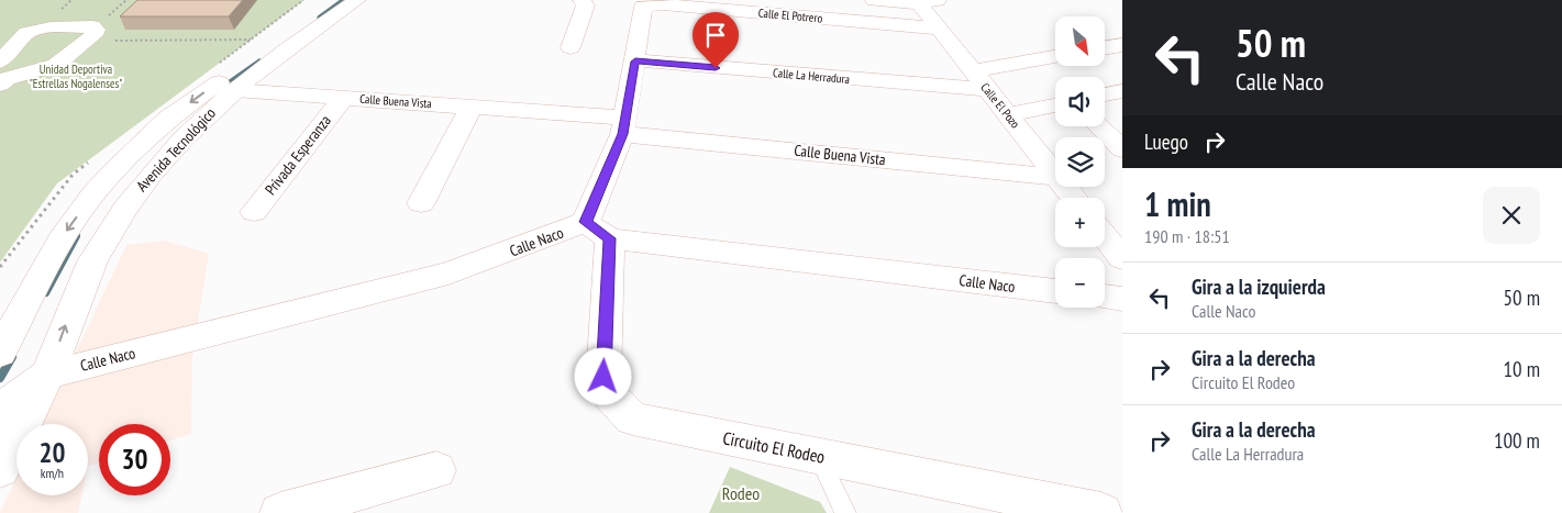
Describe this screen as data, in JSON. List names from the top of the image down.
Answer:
{
  "streets": {
    "street": [
      "Calle El Potrero",
      "Calle La Herradura",
      "Calle Buena Vista",
      "Calle El Pozo",
      "Avenida Tecnológico",
      "Privada Esperanza",
      "Calle Naco",
      "Circuito El Rodeo"
    ]
  },
  "crossings": [
    ["Calle El Potrero", "Calle El Pozo"],
    ["Calle El Potrero", "Circuito El Rodeo"],
    ["Calle La Herradura", "Calle El Pozo"],
    ["Calle La Herradura", "Circuito El Rodeo"],
    ["Calle Buena Vista", "Avenida Tecnológico"],
    ["Calle Buena Vista", "Privada Esperanza"],
    ["Calle Buena Vista", "Circuito El Rodeo"],
    ["Avenida Tecnológico", "Calle Naco"],
    ["Calle Naco", "Circuito El Rodeo"]
  ],
  "parks": ["Unidad Deportiva \"Estrellas Nogalenses\"", "Rodeo"],
  "north": "bottom right",
  "page": {
    "turn": ["50 m", "Calle Naco"],
    "map_buttons": ["+", "−"],
    "then": "Luego",
    "heading": ["1 min", "190 m · 18:51"],
    "list": [
      {
        "name": "Gira a la izquierda",
        "note": "Calle Naco",
        "value": "50 m"
      },
      {
        "name": "Gira a la derecha",
        "note": "Circuito El Rodeo",
        "value": "10 m"
      },
      {
        "name": "Gira a la derecha",
        "note": "Calle La Herradura",
        "value": "100 m"
      }
    ],
    "speed": "20 km/h",
    "limit": "30"
  }
}
